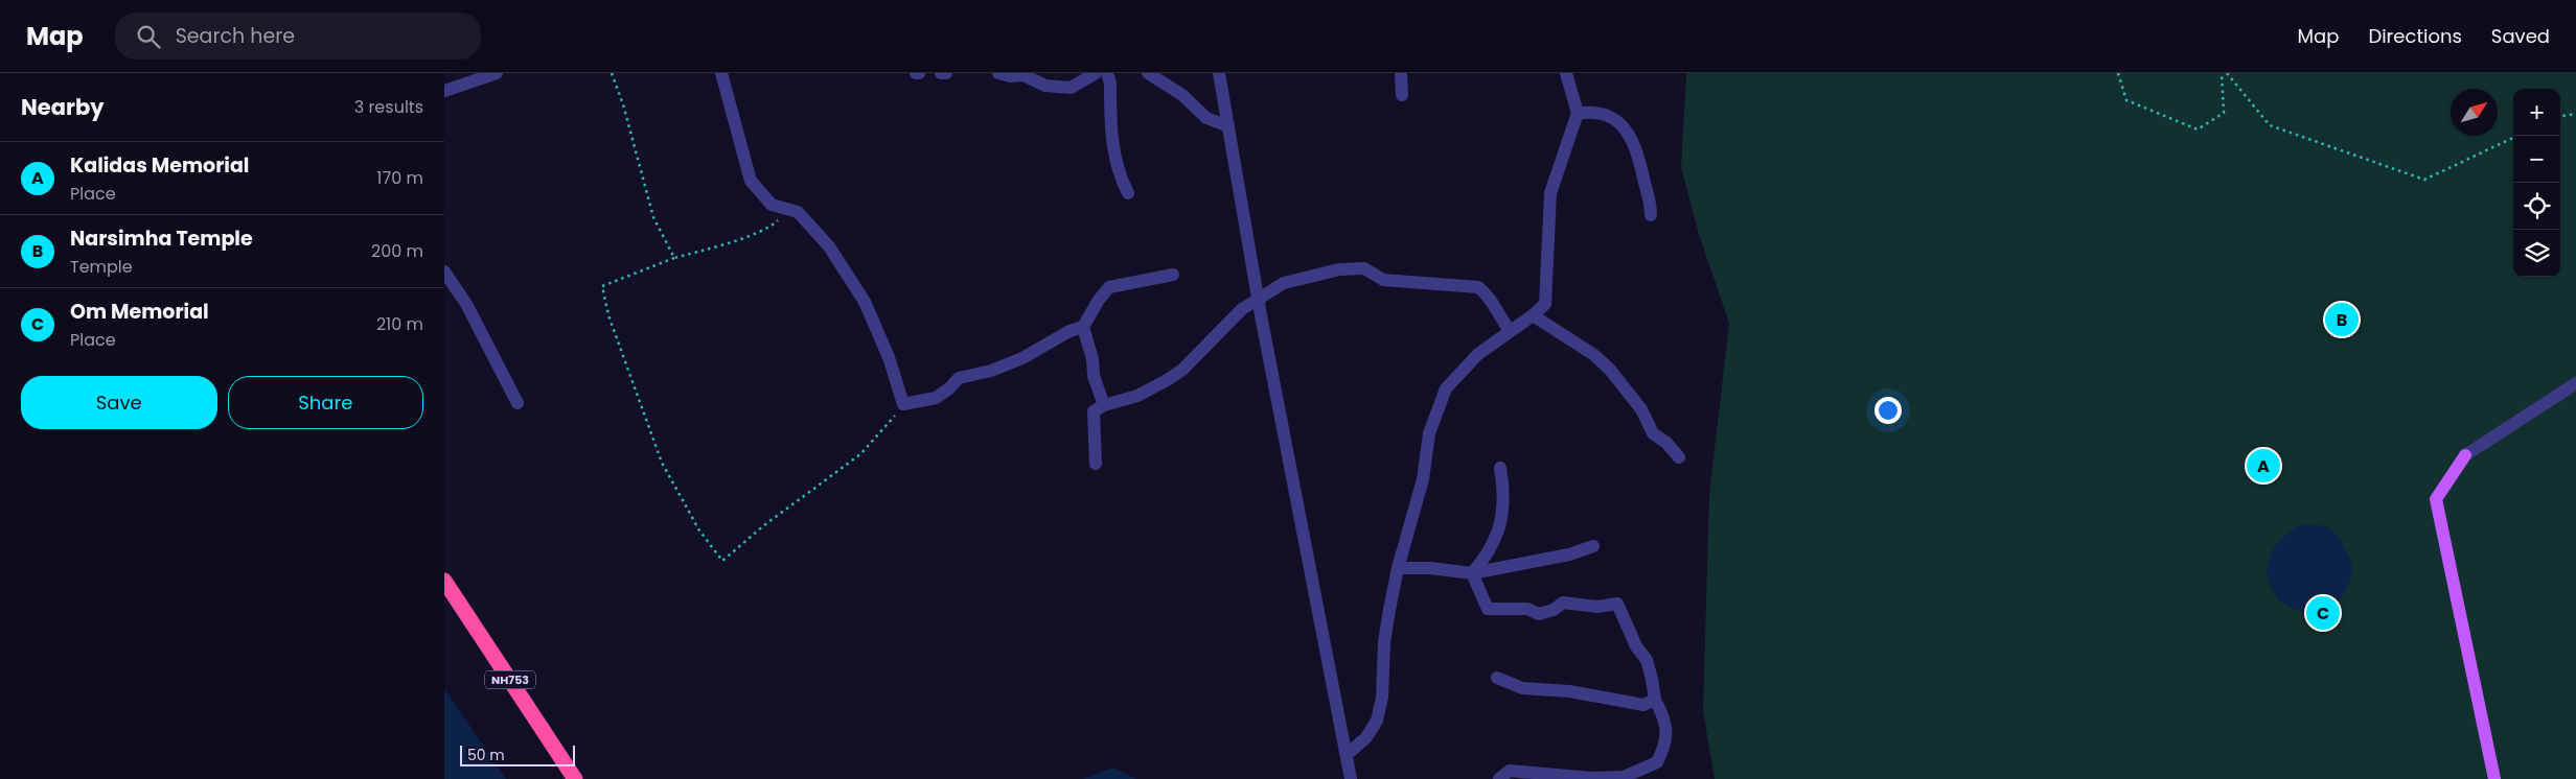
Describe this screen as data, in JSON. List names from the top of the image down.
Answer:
{
  "streets": {
    "highway": ["NH753"]
  },
  "scale_bar": "50 m",
  "north": "top right",
  "page": {
    "header": "Map",
    "search": "Search here",
    "nav": ["Map", "Directions", "Saved"],
    "heading": ["Nearby", "3 results"],
    "map_buttons": ["+", "−"],
    "list": [
      {
        "mark": "A",
        "name": "Kalidas Memorial",
        "note": "Place",
        "value": "170 m"
      },
      {
        "mark": "B",
        "name": "Narsimha Temple",
        "note": "Temple",
        "value": "200 m"
      },
      {
        "mark": "C",
        "name": "Om Memorial",
        "note": "Place",
        "value": "210 m"
      }
    ],
    "pins": ["B", "A", "C"],
    "buttons": ["Save", "Share"],
    "scale": "50 m"
  }
}
